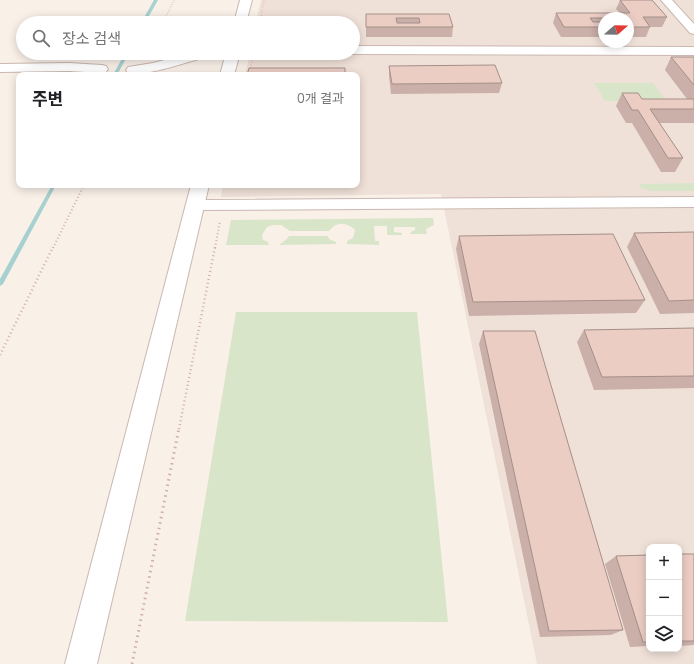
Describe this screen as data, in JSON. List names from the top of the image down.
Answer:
{
  "north": "right",
  "page": {
    "search": "장소 검색",
    "heading": ["주변", "0개 결과"],
    "map_buttons": ["+", "−"]
  }
}
